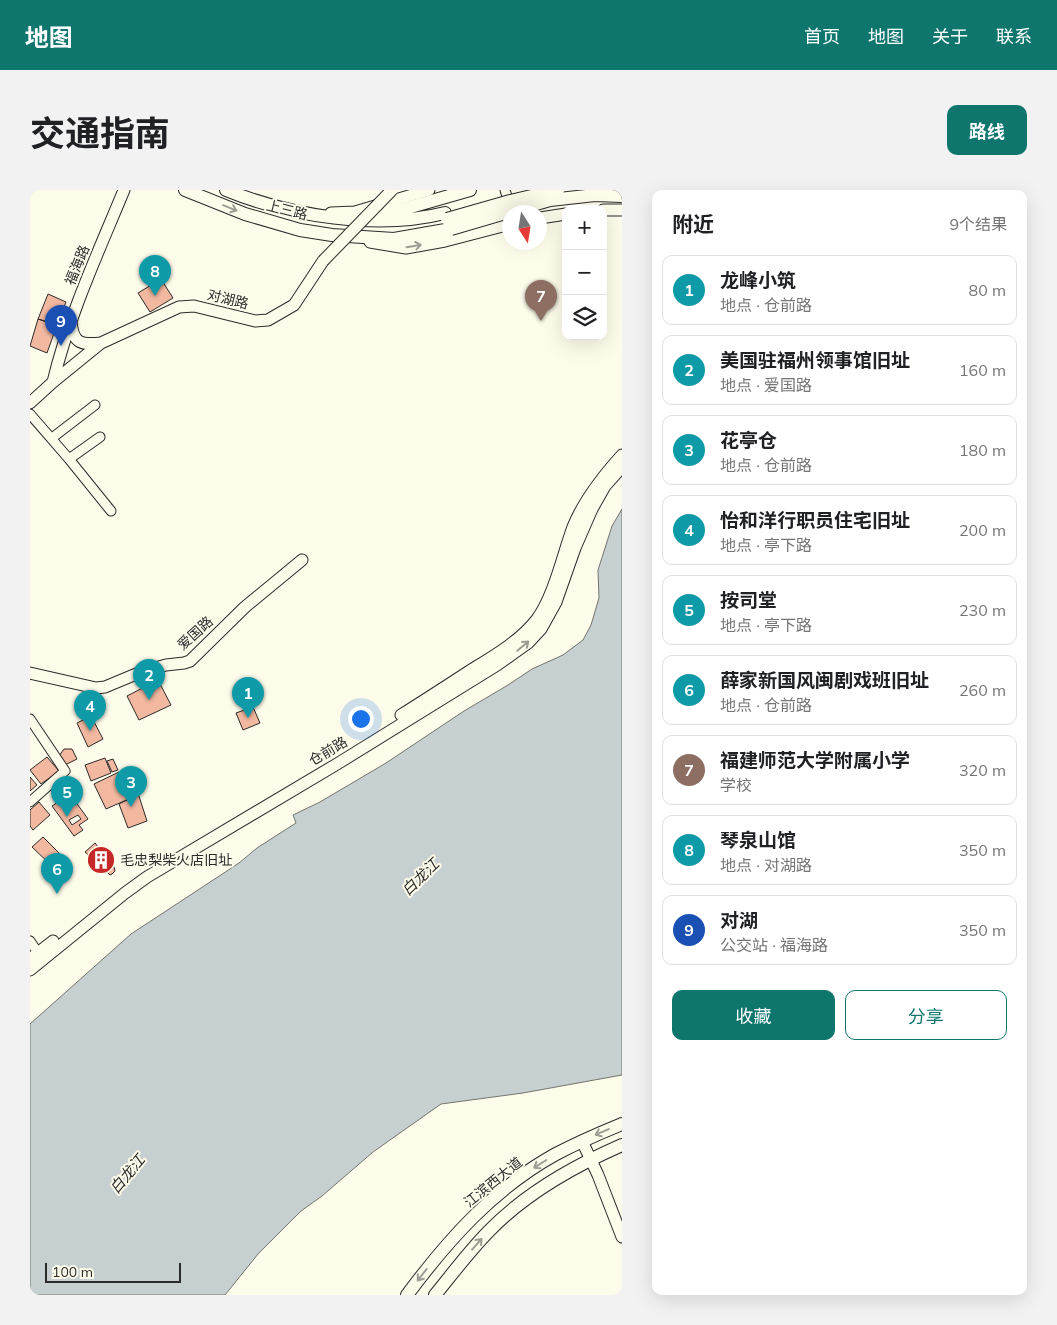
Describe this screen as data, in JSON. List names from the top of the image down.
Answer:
{
  "streets": {
    "main road": ["上三路", "江滨西大道"],
    "street": [
      "福海路",
      "对湖路",
      "爱国路",
      "仓前路"
    ]
  },
  "crossings": [
    ["福海路", "对湖路"]
  ],
  "water": ["白龙江"],
  "places": {
    "building": ["毛忠梨柴火店旧址"]
  },
  "scale_bar": "100 m",
  "north": "bottom",
  "page": {
    "header": "地图",
    "nav": [
      "首页",
      "地图",
      "关于",
      "联系"
    ],
    "title": "交通指南",
    "buttons": [
      "路线",
      ["收藏", "分享"]
    ],
    "heading": ["附近", "9个结果"],
    "map_buttons": ["+", "−"],
    "pins": [
      "8",
      "7",
      "9",
      "2",
      "1",
      "4",
      "3",
      "5",
      "6"
    ],
    "list": [
      {
        "mark": "1",
        "name": "龙峰小筑",
        "note": "地点 · 仓前路",
        "value": "80 m"
      },
      {
        "mark": "2",
        "name": "美国驻福州领事馆旧址",
        "note": "地点 · 爱国路",
        "value": "160 m"
      },
      {
        "mark": "3",
        "name": "花亭仓",
        "note": "地点 · 仓前路",
        "value": "180 m"
      },
      {
        "mark": "4",
        "name": "怡和洋行职员住宅旧址",
        "note": "地点 · 亭下路",
        "value": "200 m"
      },
      {
        "mark": "5",
        "name": "按司堂",
        "note": "地点 · 亭下路",
        "value": "230 m"
      },
      {
        "mark": "6",
        "name": "薛家新国风闽剧戏班旧址",
        "note": "地点 · 仓前路",
        "value": "260 m"
      },
      {
        "mark": "7",
        "name": "福建师范大学附属小学",
        "note": "学校",
        "value": "320 m"
      },
      {
        "mark": "8",
        "name": "琴泉山馆",
        "note": "地点 · 对湖路",
        "value": "350 m"
      },
      {
        "mark": "9",
        "name": "对湖",
        "note": "公交站 · 福海路",
        "value": "350 m"
      }
    ],
    "scale": "100 m"
  }
}
